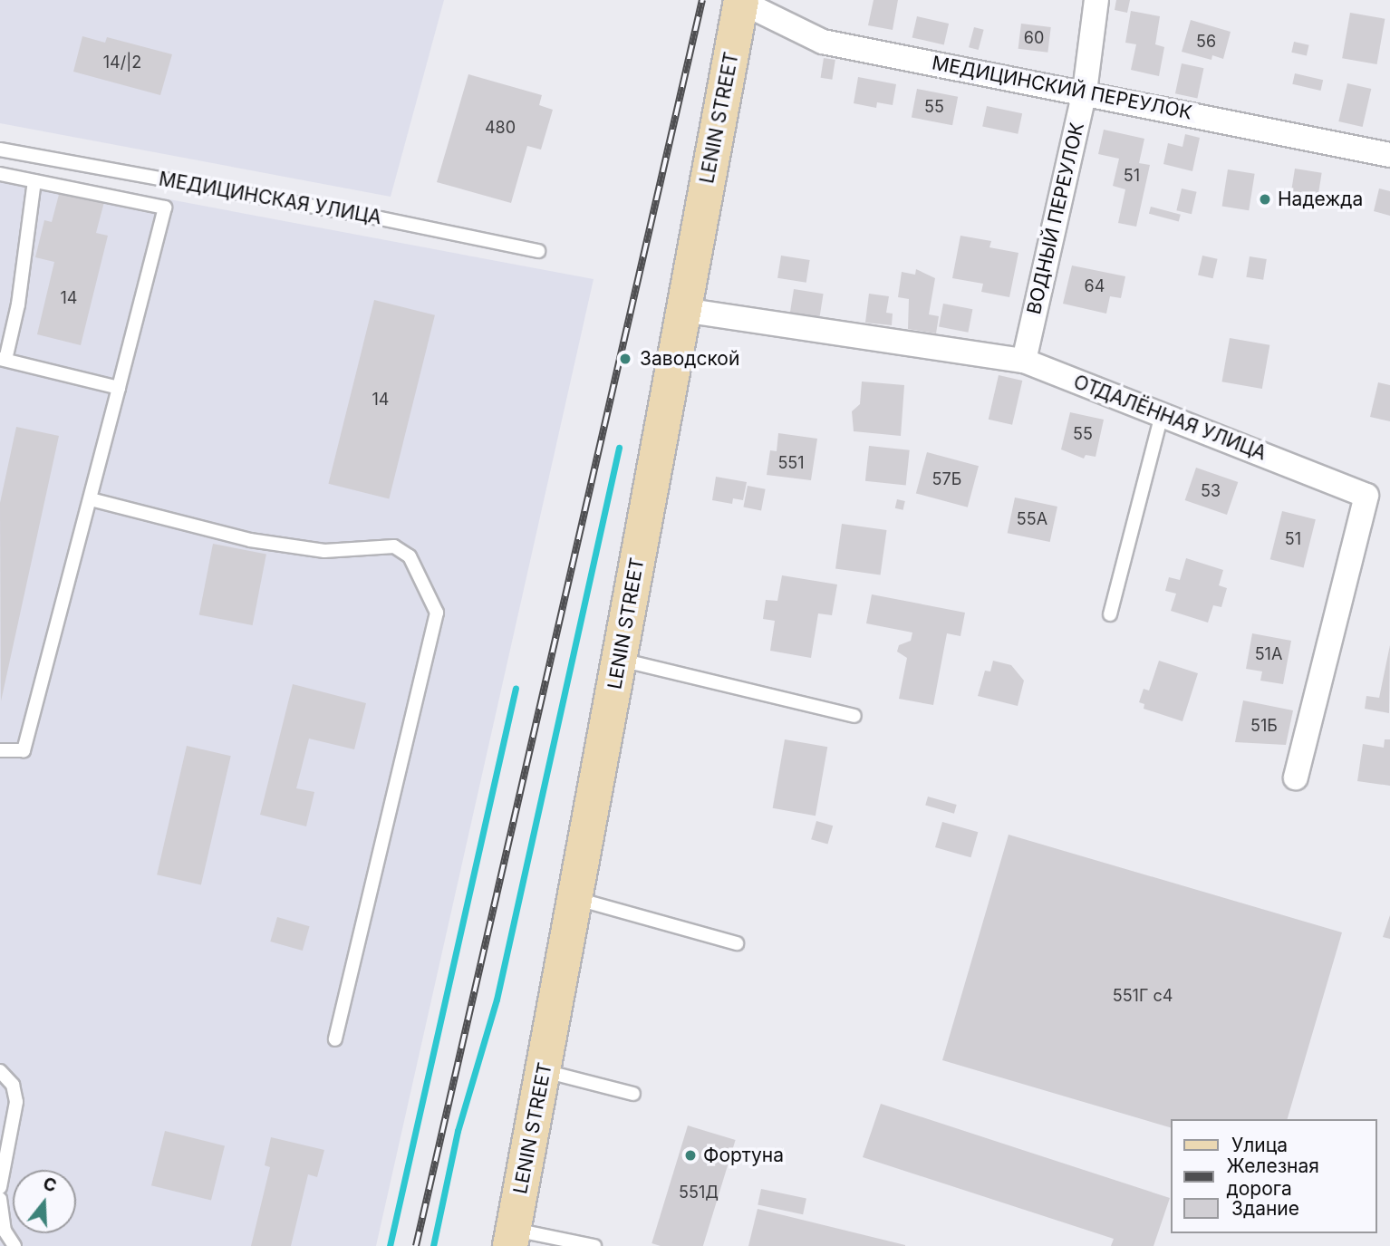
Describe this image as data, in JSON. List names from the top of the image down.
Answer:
{
  "streets": {
    "main road": ["LENIN STREET"],
    "street": ["МЕДИЦИНСКИЙ ПЕРЕУЛОК", "ВОДНЫЙ ПЕРЕУЛОК", "ОТДАЛЁННАЯ УЛИЦА"],
    "lane": ["МЕДИЦИНСКАЯ УЛИЦА"]
  },
  "crossings": [
    ["МЕДИЦИНСКИЙ ПЕРЕУЛОК", "LENIN STREET"],
    ["МЕДИЦИНСКИЙ ПЕРЕУЛОК", "ВОДНЫЙ ПЕРЕУЛОК"],
    ["LENIN STREET", "ОТДАЛЁННАЯ УЛИЦА"],
    ["ВОДНЫЙ ПЕРЕУЛОК", "ОТДАЛЁННАЯ УЛИЦА"]
  ],
  "places": ["Надежда", "Заводской", "Фортуна"],
  "house_numbers": [
    "60",
    "56",
    "14/|2",
    "55",
    "480",
    "51",
    "64",
    "14",
    "14",
    "55",
    "551",
    "57Б",
    "53",
    "55А",
    "51",
    "51А",
    "51Б",
    "551Г с4",
    "551Д"
  ],
  "legend": ["Улица", "Железная дорога", "Здание"],
  "north": "top"
}
